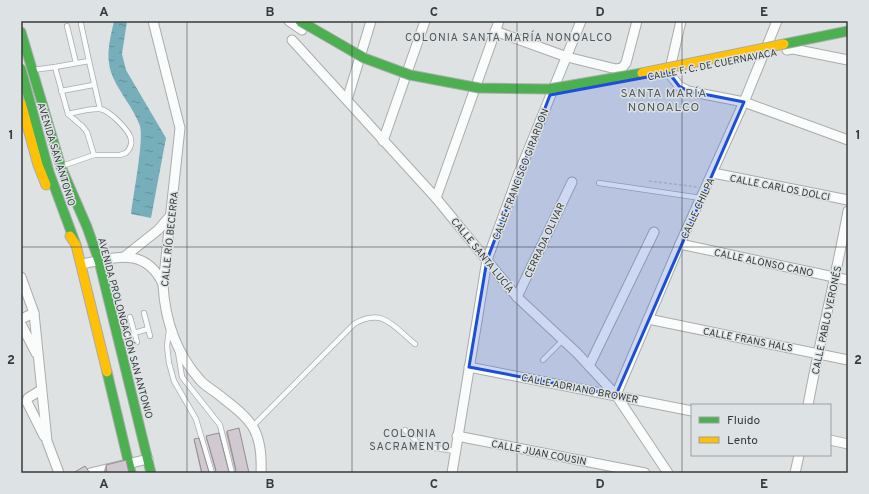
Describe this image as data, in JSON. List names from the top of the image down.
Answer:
{
  "streets": {
    "main road": ["AVENIDA SAN ANTONIO", "AVENIDA PROLONGACIÓN SAN ANTONIO"],
    "street": [
      "CALLE F. C. DE CUERNAVACA",
      "CALLE FRANCISCO GIRARDON",
      "CALLE CARLOS DOLCI",
      "CALLE CHILPA",
      "CALLE RÍO BECERRA",
      "CERRADA OLIVAR",
      "CALLE SANTA LUCÍA",
      "CALLE ALONSO CANO",
      "CALLE PABLO VERONÉS",
      "CALLE FRANS HALS",
      "CALLE ADRIANO BROWER",
      "CALLE JUAN COUSIN"
    ]
  },
  "crossings": [
    ["CALLE F. C. DE CUERNAVACA", "CALLE FRANCISCO GIRARDON"],
    ["CALLE F. C. DE CUERNAVACA", "CALLE CHILPA"],
    ["CALLE FRANCISCO GIRARDON", "CALLE SANTA LUCÍA"],
    ["CALLE FRANCISCO GIRARDON", "CALLE ADRIANO BROWER"],
    ["CALLE FRANCISCO GIRARDON", "CALLE JUAN COUSIN"],
    ["CALLE CARLOS DOLCI", "CALLE CHILPA"],
    ["CALLE CHILPA", "CALLE SANTA LUCÍA"],
    ["CALLE CHILPA", "CALLE ALONSO CANO"],
    ["CALLE CHILPA", "CALLE FRANS HALS"],
    ["CALLE CHILPA", "CALLE ADRIANO BROWER"],
    ["CERRADA OLIVAR", "CALLE SANTA LUCÍA"],
    ["CALLE SANTA LUCÍA", "CALLE ADRIANO BROWER"],
    ["CALLE ALONSO CANO", "CALLE PABLO VERONÉS"],
    ["CALLE PABLO VERONÉS", "CALLE FRANS HALS"]
  ],
  "districts": ["COLONIA SANTA MARÍA NONOALCO", "SANTA MARÍA NONOALCO", "COLONIA SACRAMENTO"],
  "legend": ["Fluido", "Lento"],
  "grid": {
    "columns": [
      "A",
      "B",
      "C",
      "D",
      "E"
    ],
    "rows": ["1", "2"]
  }
}
